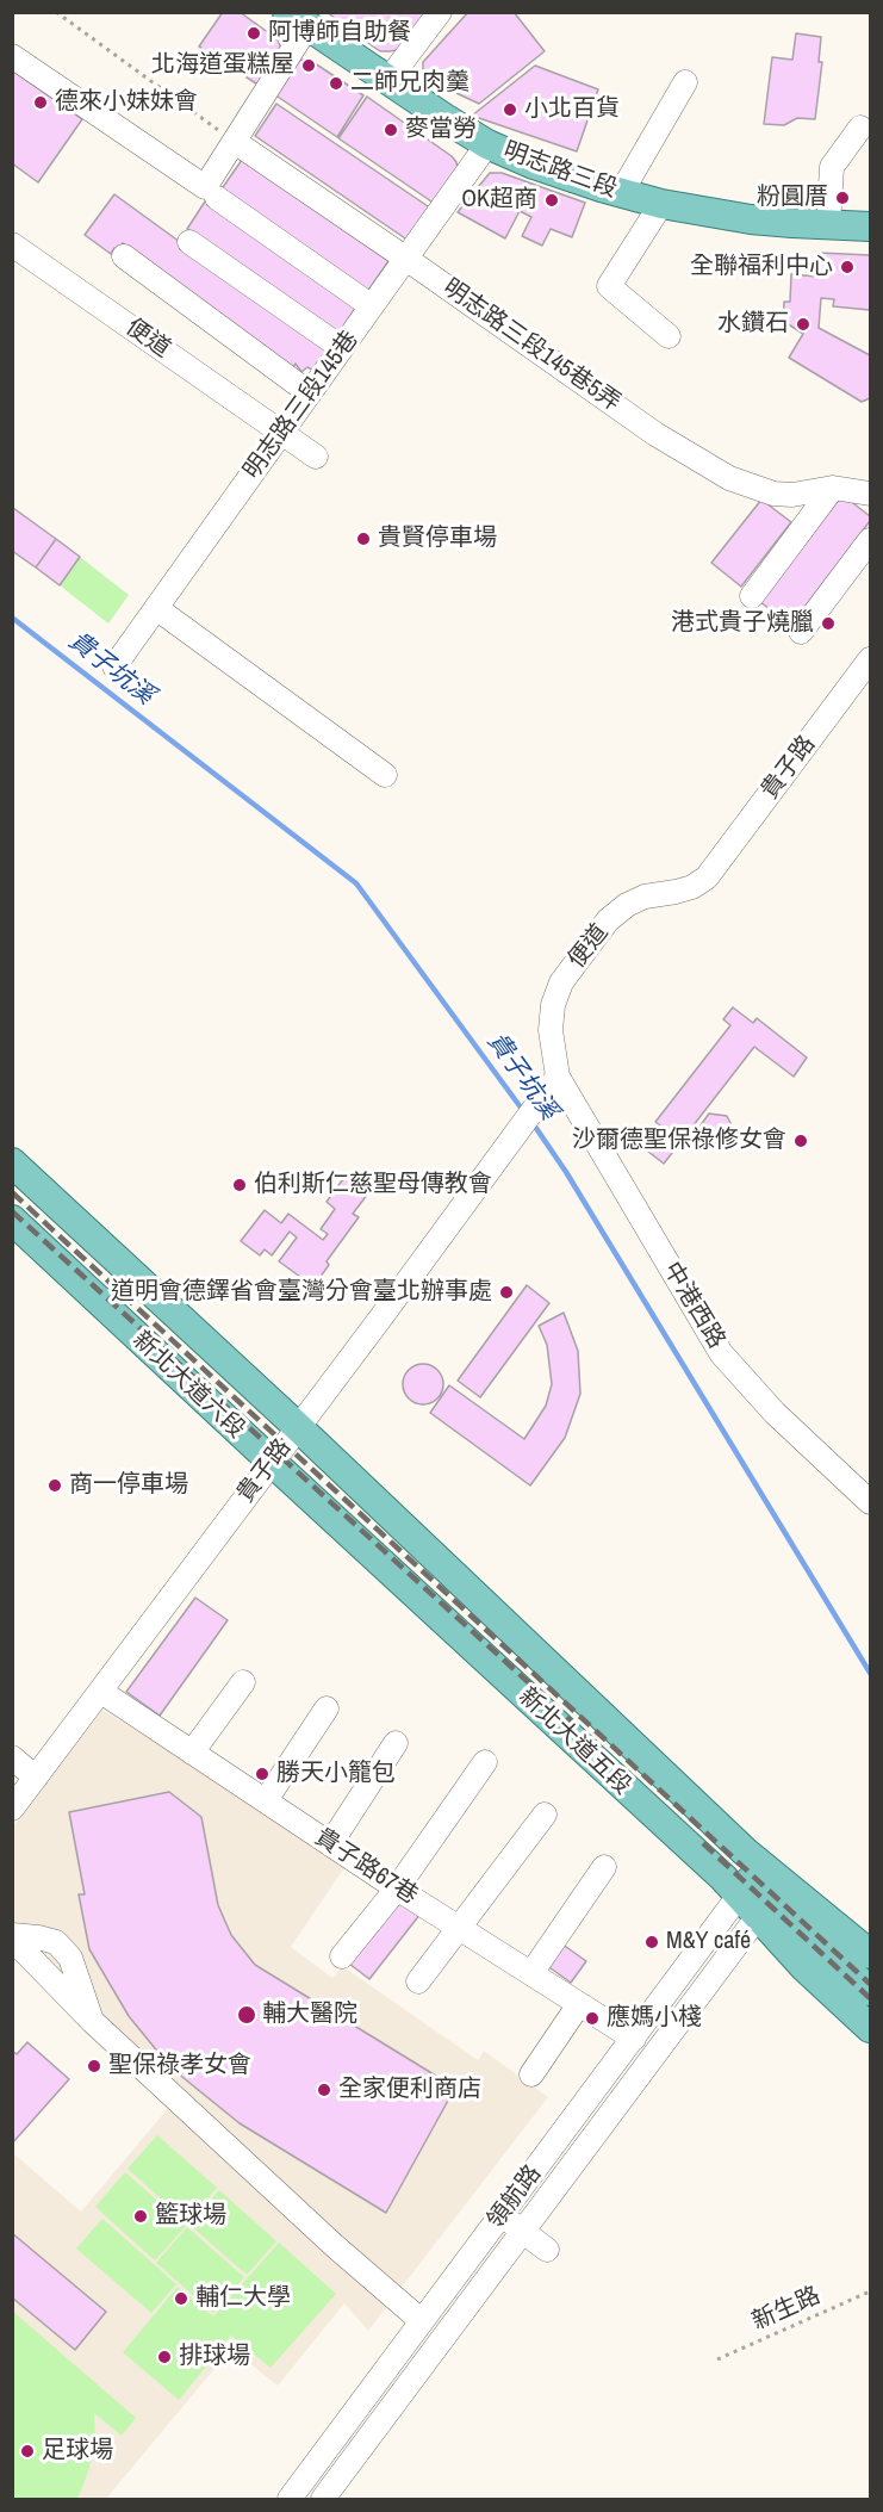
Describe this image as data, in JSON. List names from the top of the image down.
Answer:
{
  "streets": {
    "main road": ["明志路三段", "新北大道六段", "新北大道五段"],
    "street": [
      "便道",
      "明志路三段145巷5弄",
      "明志路三段145巷",
      "貴子路",
      "中港西路",
      "貴子路67巷",
      "領航路"
    ],
    "path": ["新生路"]
  },
  "crossings": [
    ["明志路三段", "明志路三段145巷"],
    ["便道", "明志路三段145巷"],
    ["便道", "貴子路"],
    ["便道", "中港西路"],
    ["明志路三段145巷5弄", "明志路三段145巷"],
    ["貴子路", "中港西路"],
    ["貴子路", "新北大道六段"],
    ["貴子路", "新北大道五段"],
    ["貴子路", "貴子路67巷"],
    ["新北大道六段", "新北大道五段"],
    ["新北大道五段", "領航路"],
    ["貴子路67巷", "領航路"]
  ],
  "water": ["貴子坑溪"],
  "places": [
    "阿博師自助餐",
    "北海道蛋糕屋",
    "二師兄肉羹",
    "德來小妹妹會",
    "小北百貨",
    "麥當勞",
    "粉圓厝",
    "OK超商",
    "全聯福利中心",
    "水鑽石",
    "貴賢停車場",
    "港式貴子燒臘",
    "沙爾德聖保祿修女會",
    "伯利斯仁慈聖母傳教會",
    "道明會德鐸省會臺灣分會臺北辦事處",
    "商一停車場",
    "勝天小籠包",
    "M&Y café",
    "輔大醫院",
    "應媽小棧",
    "聖保祿孝女會",
    "全家便利商店",
    "籃球場",
    "輔仁大學",
    "排球場",
    "足球場"
  ]
}
